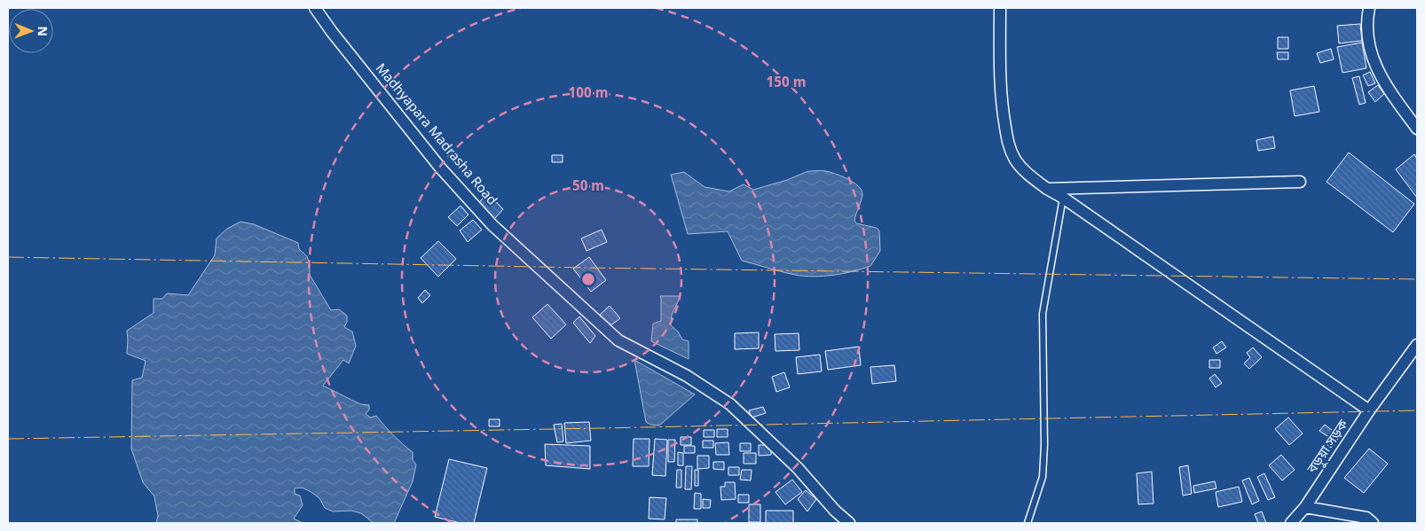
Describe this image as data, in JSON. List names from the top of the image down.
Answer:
{
  "streets": {
    "street": ["Madhyapara Madrasha Road", "বড়ুয়া সড়ক"]
  },
  "north": "right",
  "rings": ["150 m", "100 m", "50 m"]
}
